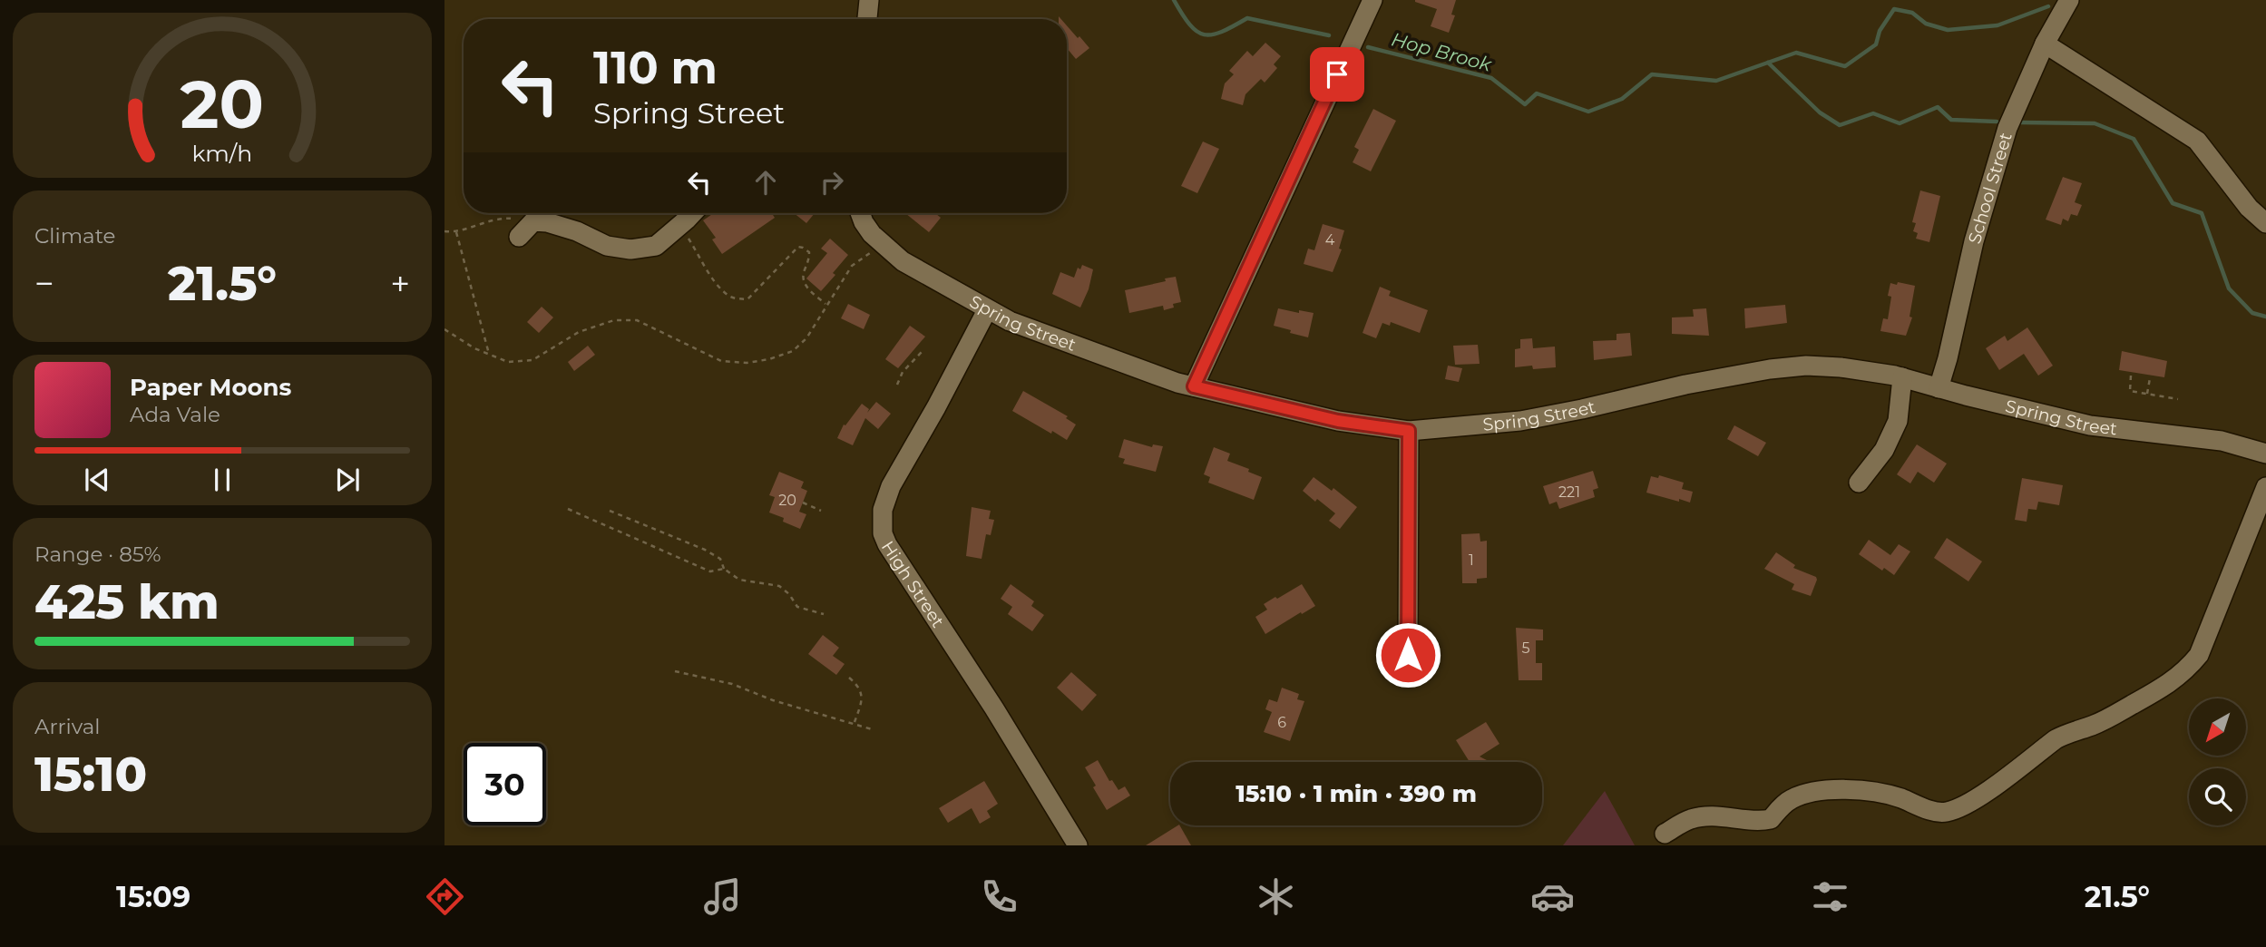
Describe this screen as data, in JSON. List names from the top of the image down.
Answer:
{
  "streets": {
    "street": ["School Street", "Spring Street", "High Street"]
  },
  "crossings": [
    ["School Street", "Spring Street"],
    ["Spring Street", "High Street"]
  ],
  "water": ["Hop Brook"],
  "house_numbers": [
    "4",
    "221",
    "20",
    "1",
    "5",
    "6"
  ],
  "north": "bottom left",
  "page": {
    "turn": ["110 m", "Spring Street"],
    "tile": [
      "Climate",
      ["Range · 85%", "425 km"],
      ["Arrival", "15:10"]
    ],
    "heat": ["−", "21.5°", "+"],
    "song": ["Paper Moons", "Ada Vale"],
    "limit": "30",
    "trip": "15:10 · 1 min · 390 m",
    "tabs": ["15:09", "21.5°"],
    "gauge": ["20", "km/h"]
  }
}
